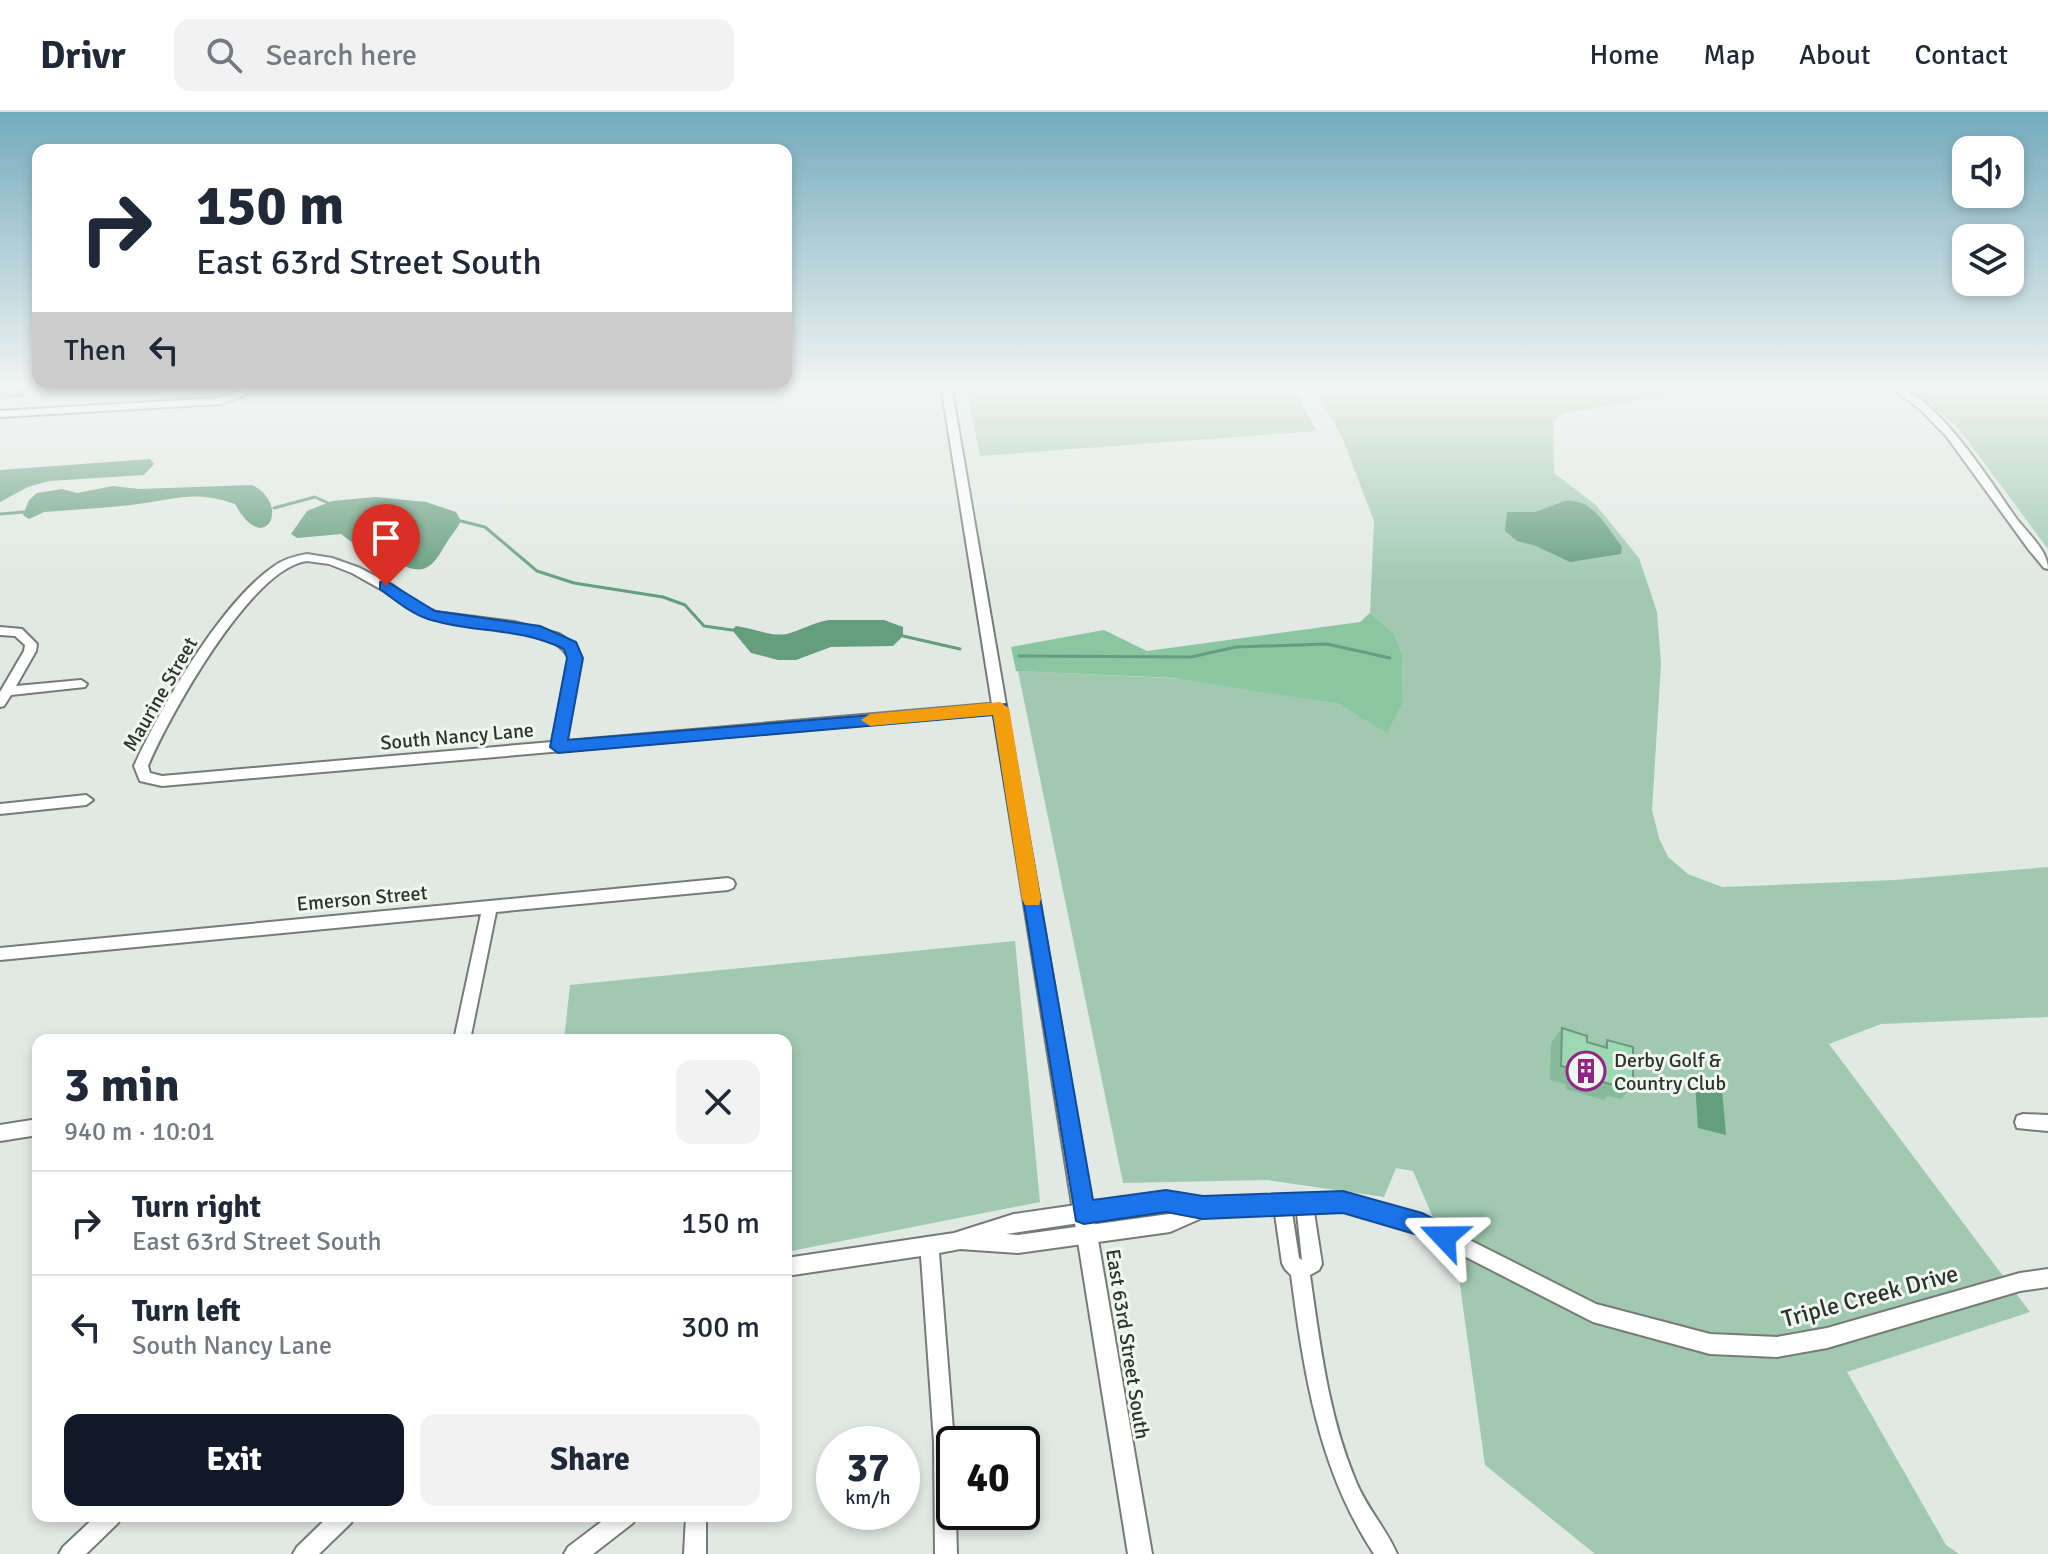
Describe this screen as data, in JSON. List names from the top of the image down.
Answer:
{
  "streets": {
    "main road": ["East 63rd Street South"],
    "street": [
      "Maurine Street",
      "South Nancy Lane",
      "Emerson Street",
      "Triple Creek Drive"
    ]
  },
  "crossings": [
    ["Maurine Street", "South Nancy Lane"],
    ["South Nancy Lane", "East 63rd Street South"],
    ["Triple Creek Drive", "East 63rd Street South"]
  ],
  "places": {
    "building": ["Derby Golf & Country Club"]
  },
  "page": {
    "header": "Drivr",
    "search": "Search here",
    "nav": [
      "Home",
      "Map",
      "About",
      "Contact"
    ],
    "turn": ["150 m", "East 63rd Street South"],
    "then": "Then",
    "heading": ["3 min", "940 m · 10:01"],
    "list": [
      {
        "name": "Turn right",
        "note": "East 63rd Street South",
        "value": "150 m"
      },
      {
        "name": "Turn left",
        "note": "South Nancy Lane",
        "value": "300 m"
      }
    ],
    "buttons": ["Exit", "Share"],
    "speed": "37 km/h",
    "limit": "40"
  }
}
